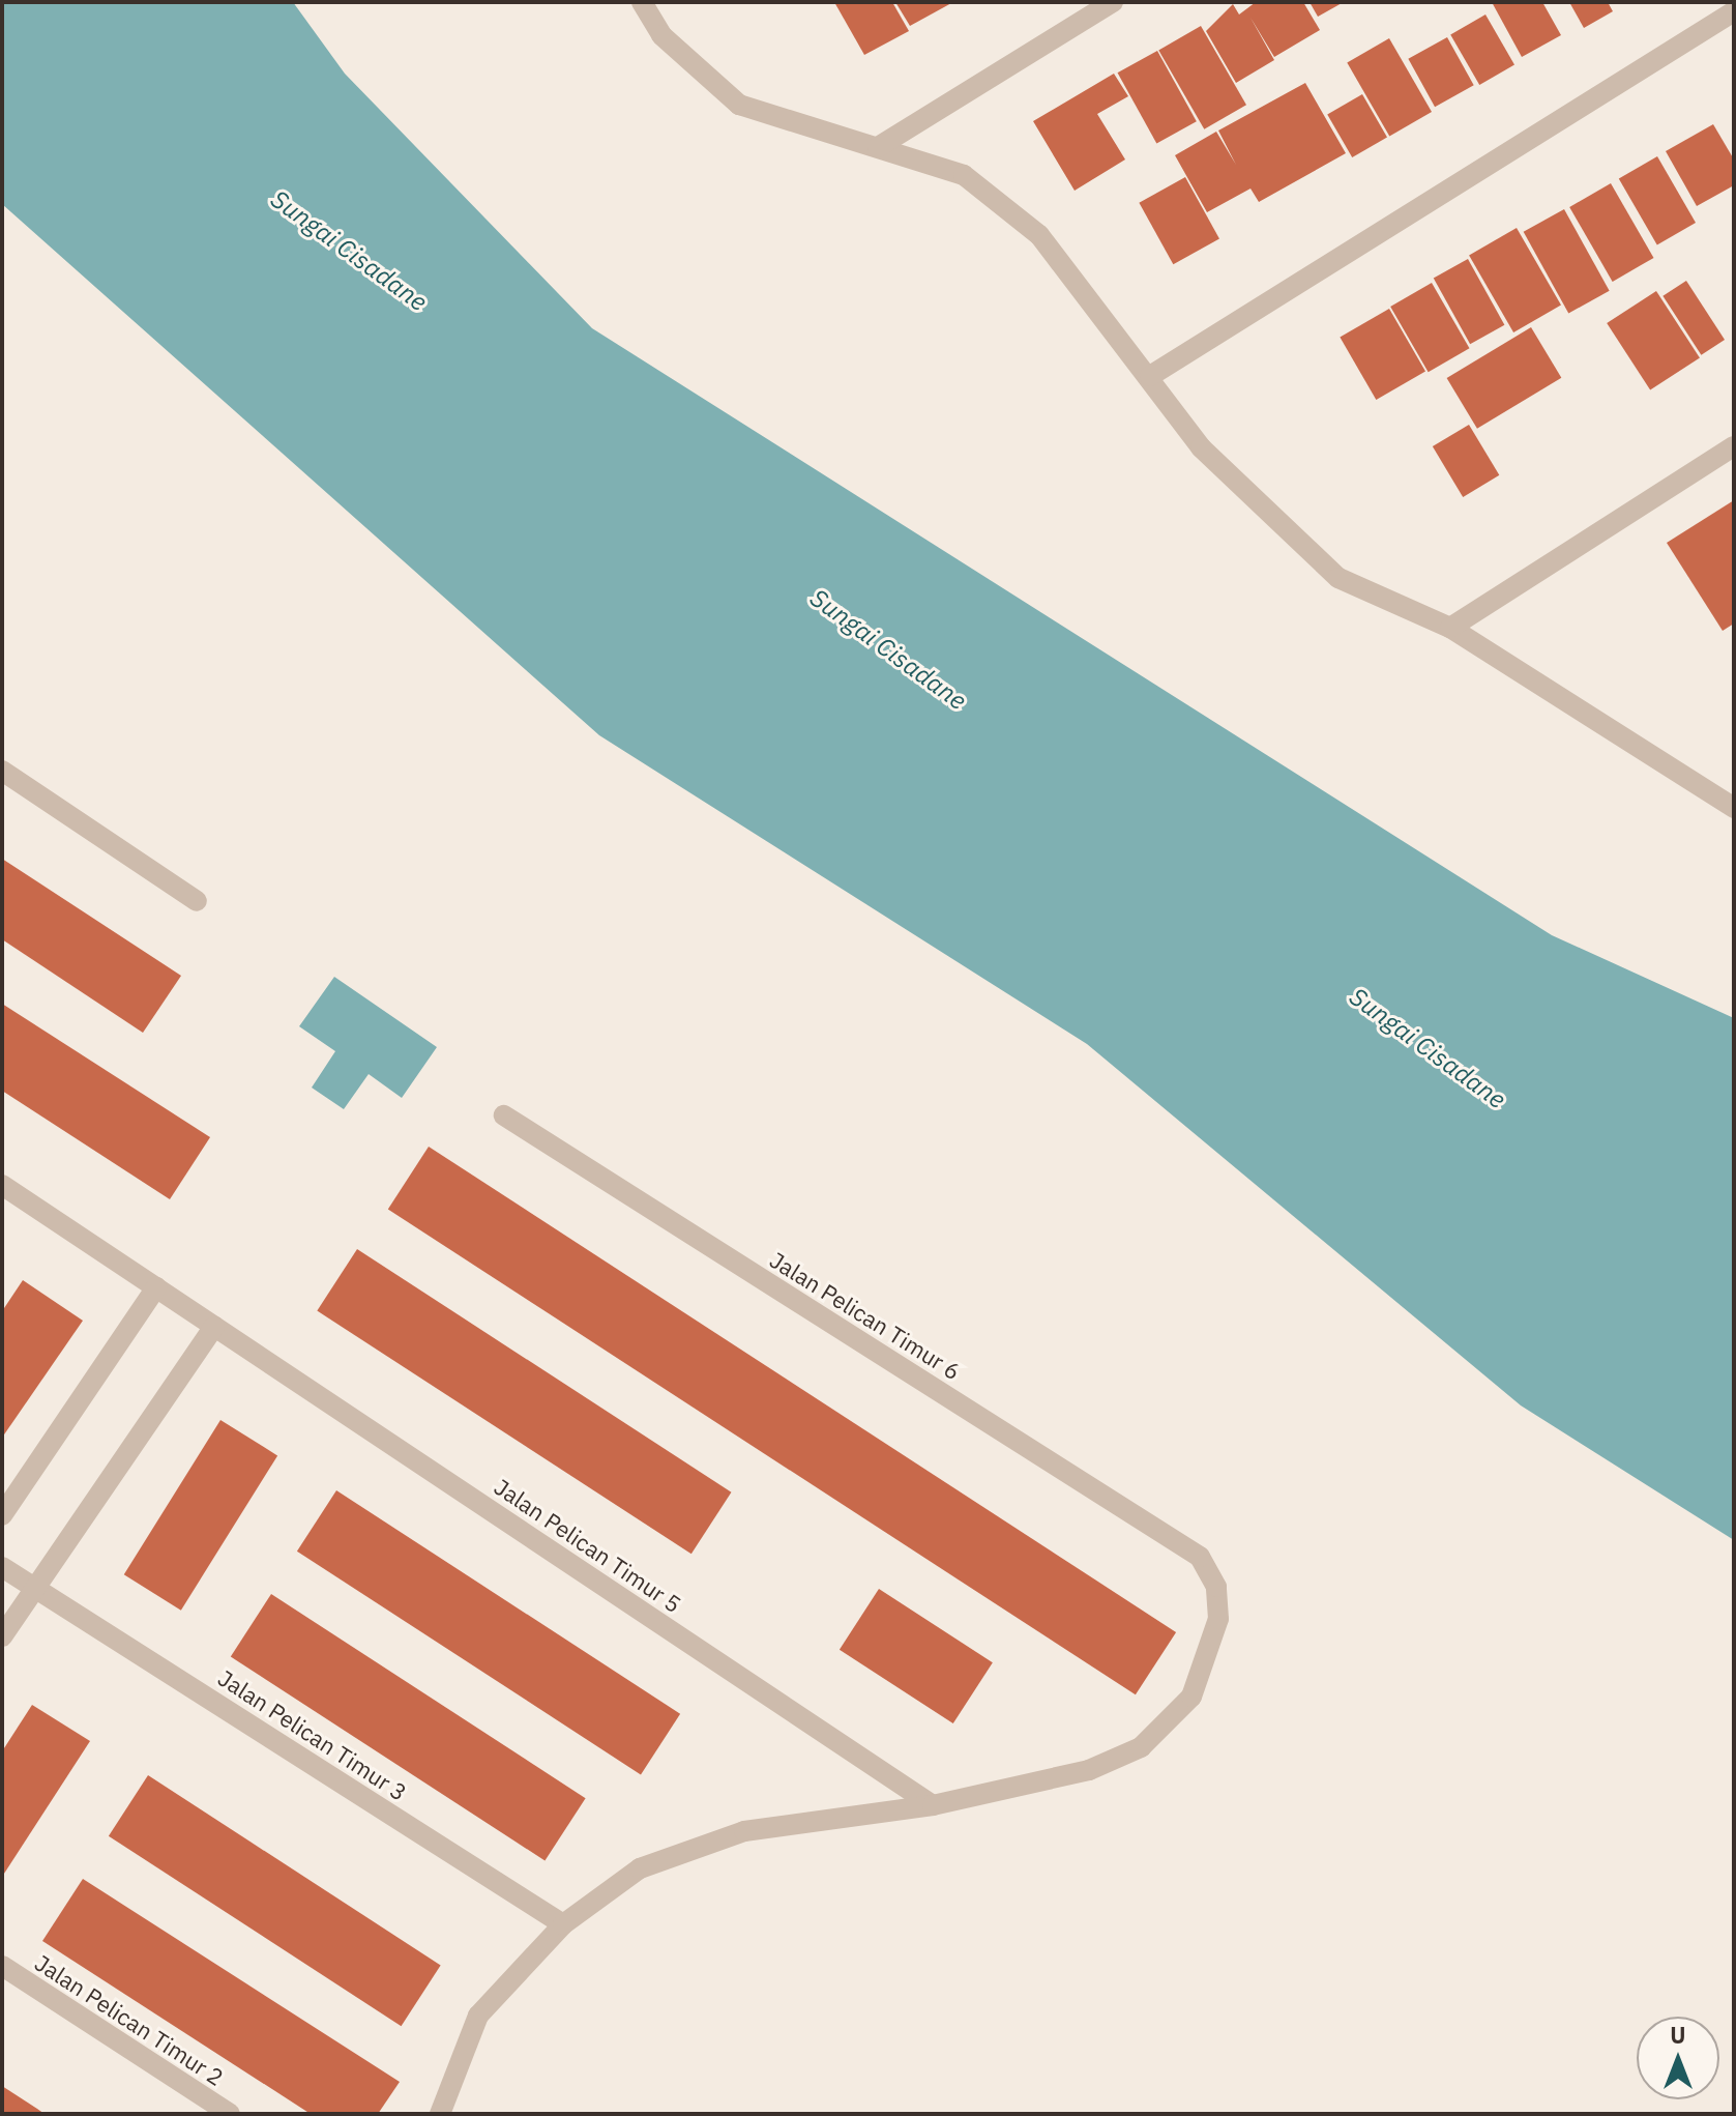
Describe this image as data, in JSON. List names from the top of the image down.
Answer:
{
  "streets": {
    "street": [
      "Jalan Pelican Timur 6",
      "Jalan Pelican Timur 5",
      "Jalan Pelican Timur 3",
      "Jalan Pelican Timur 2"
    ]
  },
  "crossings": [
    ["Jalan Pelican Timur 6", "Jalan Pelican Timur 5"]
  ],
  "water": ["Sungai Cisadane"],
  "north": "top"
}
